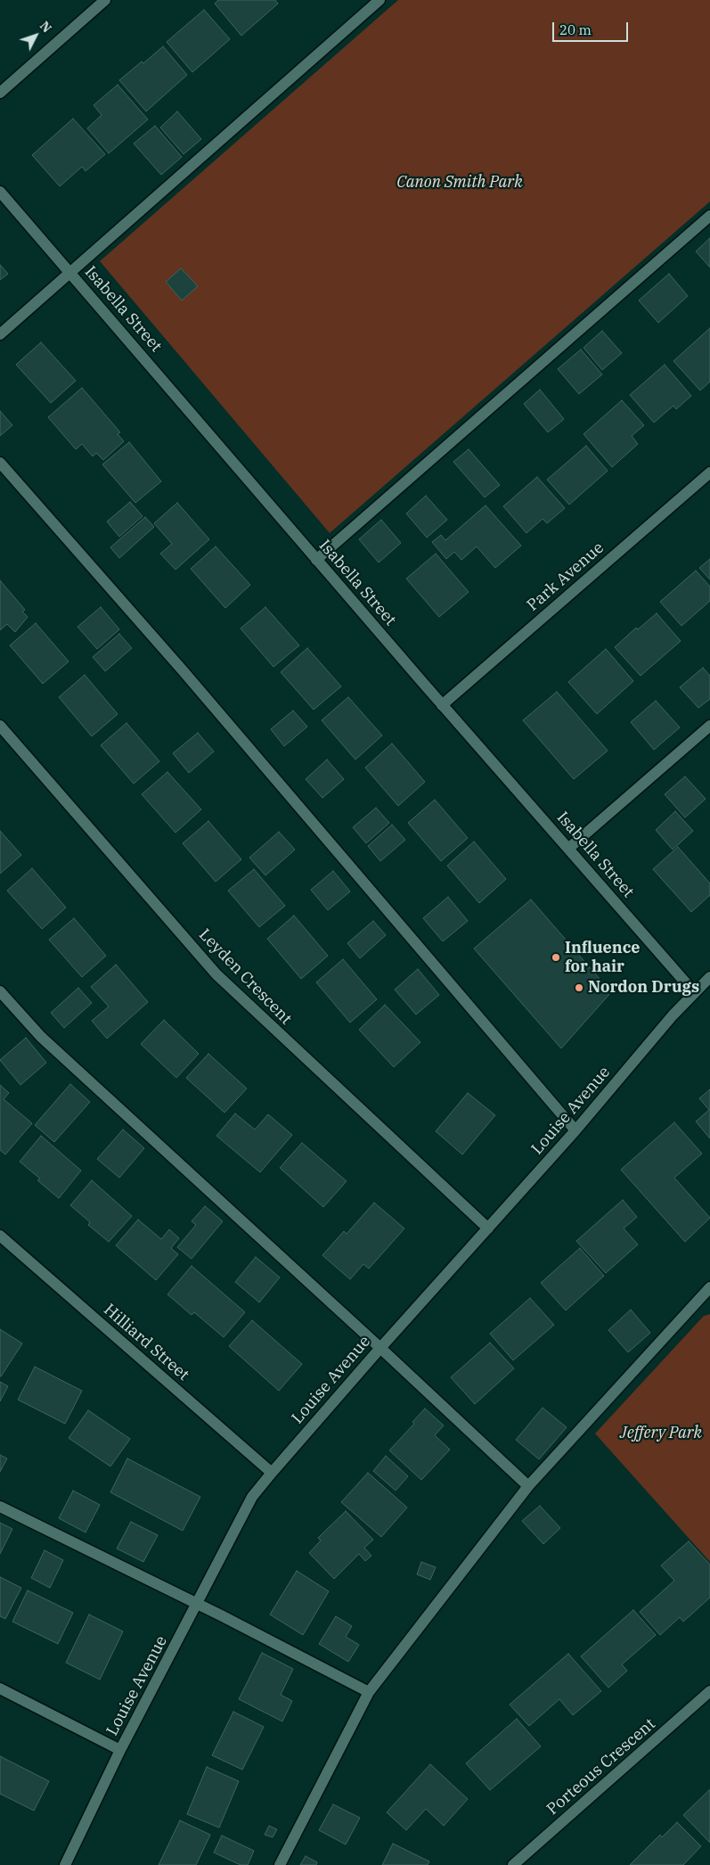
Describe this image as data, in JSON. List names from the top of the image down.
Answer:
{
  "streets": {
    "street": [
      "Isabella Street",
      "Park Avenue",
      "Leyden Crescent",
      "Louise Avenue",
      "Hilliard Street",
      "Porteous Crescent"
    ]
  },
  "crossings": [
    ["Isabella Street", "Park Avenue"],
    ["Isabella Street", "Louise Avenue"],
    ["Leyden Crescent", "Louise Avenue"],
    ["Louise Avenue", "Hilliard Street"]
  ],
  "parks": ["Canon Smith Park", "Jeffery Park"],
  "places": ["Influence for hair", "Nordon Drugs"],
  "scale_bar": "20 m",
  "north": "top right"
}
